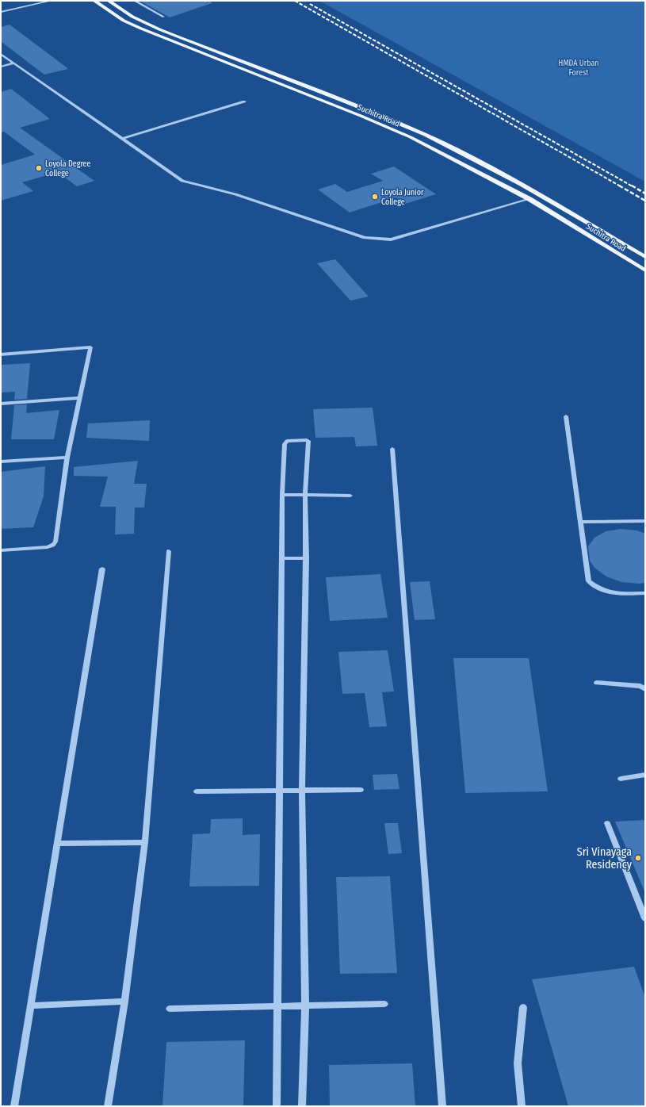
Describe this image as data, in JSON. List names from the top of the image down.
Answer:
{
  "streets": {
    "main road": ["Suchitra Road"]
  },
  "parks": ["HMDA Urban Forest"],
  "places": ["Loyola Degree College", "Loyola Junior College", "Sri Vinayaga Residency"]
}
